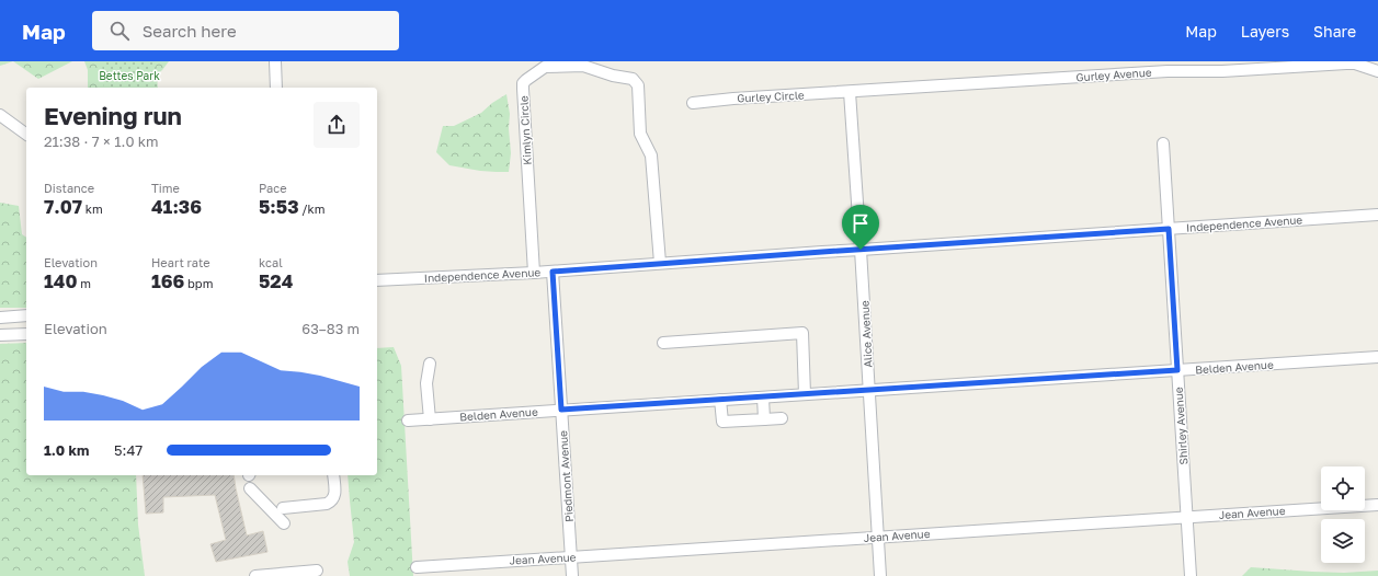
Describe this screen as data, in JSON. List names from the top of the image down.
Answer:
{
  "streets": {
    "street": [
      "Gurley Avenue",
      "Gurley Circle",
      "Kimlyn Circle",
      "Independence Avenue",
      "Alice Avenue",
      "Belden Avenue",
      "Shirley Avenue",
      "Piedmont Avenue",
      "Jean Avenue"
    ]
  },
  "crossings": [
    ["Gurley Avenue", "Gurley Circle"],
    ["Gurley Avenue", "Alice Avenue"],
    ["Gurley Circle", "Alice Avenue"],
    ["Kimlyn Circle", "Independence Avenue"],
    ["Independence Avenue", "Alice Avenue"],
    ["Independence Avenue", "Shirley Avenue"],
    ["Independence Avenue", "Piedmont Avenue"],
    ["Alice Avenue", "Belden Avenue"],
    ["Alice Avenue", "Jean Avenue"],
    ["Belden Avenue", "Shirley Avenue"],
    ["Belden Avenue", "Piedmont Avenue"],
    ["Shirley Avenue", "Jean Avenue"],
    ["Piedmont Avenue", "Jean Avenue"]
  ],
  "parks": ["Bettes Park"],
  "page": {
    "header": "Map",
    "search": "Search here",
    "nav": ["Map", "Layers", "Share"],
    "heading": ["Evening run", "21:38 · 7 × 1.0 km"],
    "stats": [
      ["Distance", "7.07 km"],
      ["Time", "41:36"],
      ["Pace", "5:53 /km"],
      ["Elevation", "140 m"],
      ["Heart rate", "166 bpm"],
      ["kcal", "524"]
    ],
    "chart": ["Elevation", "63–83 m"],
    "list": [
      {
        "name": "1.0 km",
        "note": "5:47"
      }
    ]
  }
}
